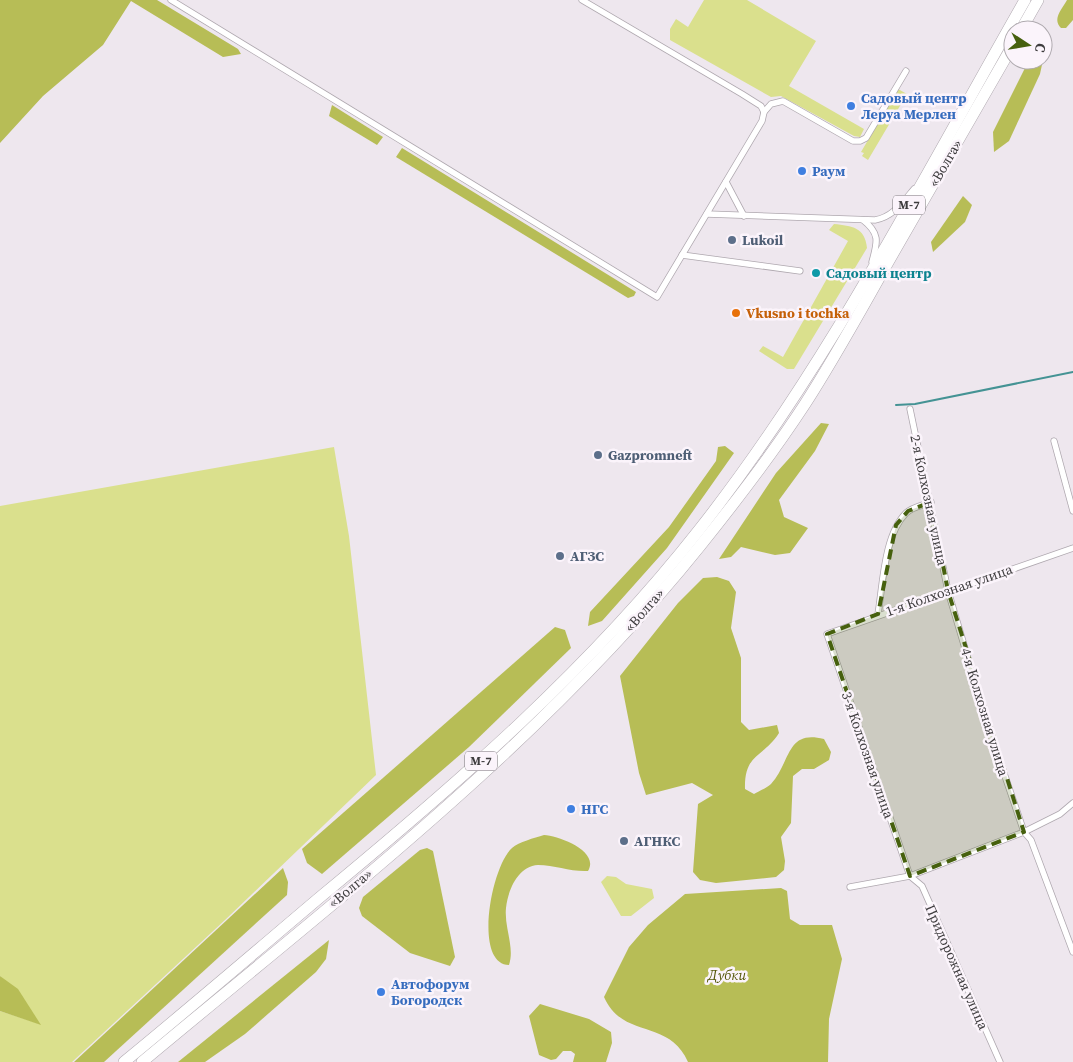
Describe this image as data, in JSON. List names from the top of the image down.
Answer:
{
  "streets": {
    "highway": ["«Волга»", "М-7"],
    "street": [
      "2-я Колхозная улица",
      "1-я Колхозная улица",
      "4-я Колхозная улица",
      "3-я Колхозная улица",
      "Придорожная улица"
    ]
  },
  "crossings": [
    ["2-я Колхозная улица", "1-я Колхозная улица"],
    ["2-я Колхозная улица", "4-я Колхозная улица"],
    ["1-я Колхозная улица", "4-я Колхозная улица"],
    ["1-я Колхозная улица", "3-я Колхозная улица"],
    ["3-я Колхозная улица", "Придорожная улица"]
  ],
  "parks": ["Дубки"],
  "places": [
    "Садовый центр Леруа Мерлен",
    "Раум",
    "Lukoil",
    "Садовый центр",
    "Vkusno i tochka",
    "Gazpromneft",
    "АГЗС",
    "НГС",
    "АГНКС",
    "Автофорум Богородск"
  ],
  "north": "right"
}
